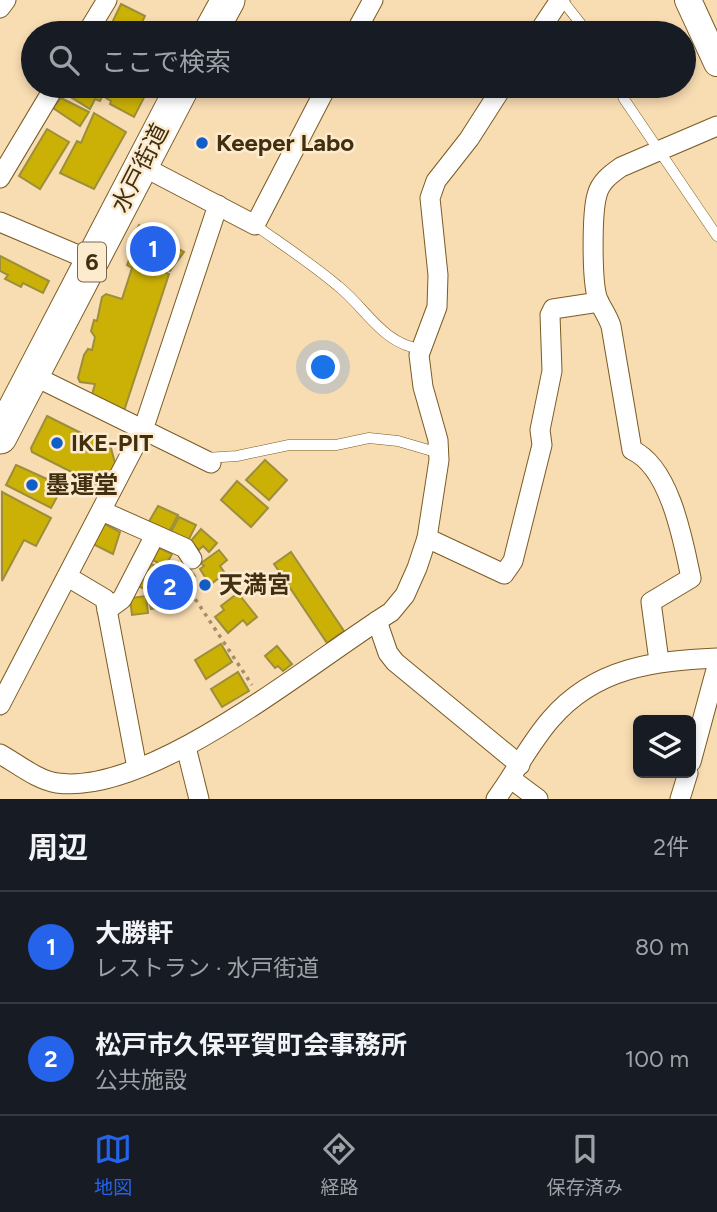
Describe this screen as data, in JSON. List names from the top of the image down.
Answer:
{
  "streets": {
    "highway": ["水戸街道", "6"]
  },
  "places": [
    "Keeper Labo",
    "IKE-PIT",
    "墨運堂",
    "天満宮"
  ],
  "page": {
    "search": "ここで検索",
    "pins": ["1", "2"],
    "heading": ["周辺", "2件"],
    "list": [
      {
        "mark": "1",
        "name": "大勝軒",
        "note": "レストラン · 水戸街道",
        "value": "80 m"
      },
      {
        "mark": "2",
        "name": "松戸市久保平賀町会事務所",
        "note": "公共施設",
        "value": "100 m"
      }
    ],
    "nav": ["地図", "経路", "保存済み"]
  }
}
